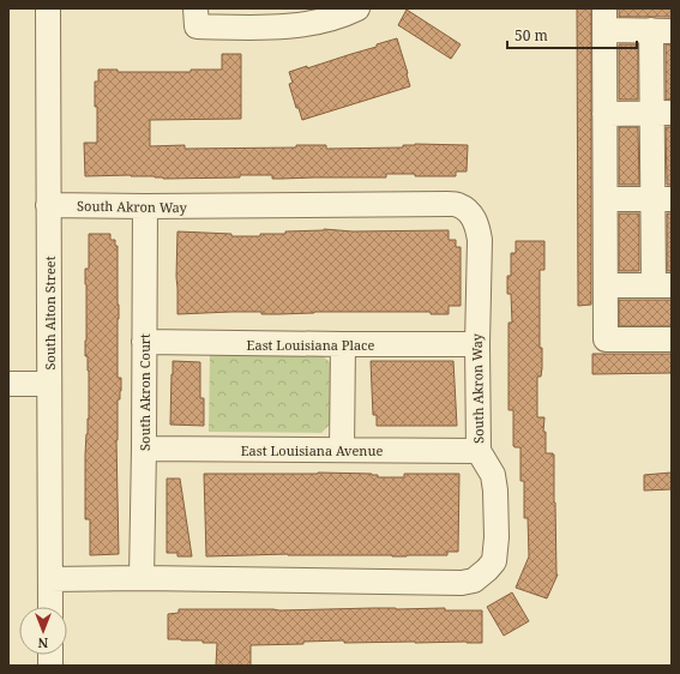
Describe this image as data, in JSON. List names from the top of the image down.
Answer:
{
  "streets": {
    "street": [
      "South Akron Way",
      "South Alton Street",
      "East Louisiana Place",
      "South Akron Court",
      "East Louisiana Avenue"
    ]
  },
  "crossings": [
    ["South Akron Way", "South Alton Street"],
    ["South Akron Way", "East Louisiana Place"],
    ["South Akron Way", "South Akron Court"],
    ["South Akron Way", "East Louisiana Avenue"],
    ["East Louisiana Place", "South Akron Court"],
    ["South Akron Court", "East Louisiana Avenue"]
  ],
  "scale_bar": "50 m",
  "north": "bottom"
}
